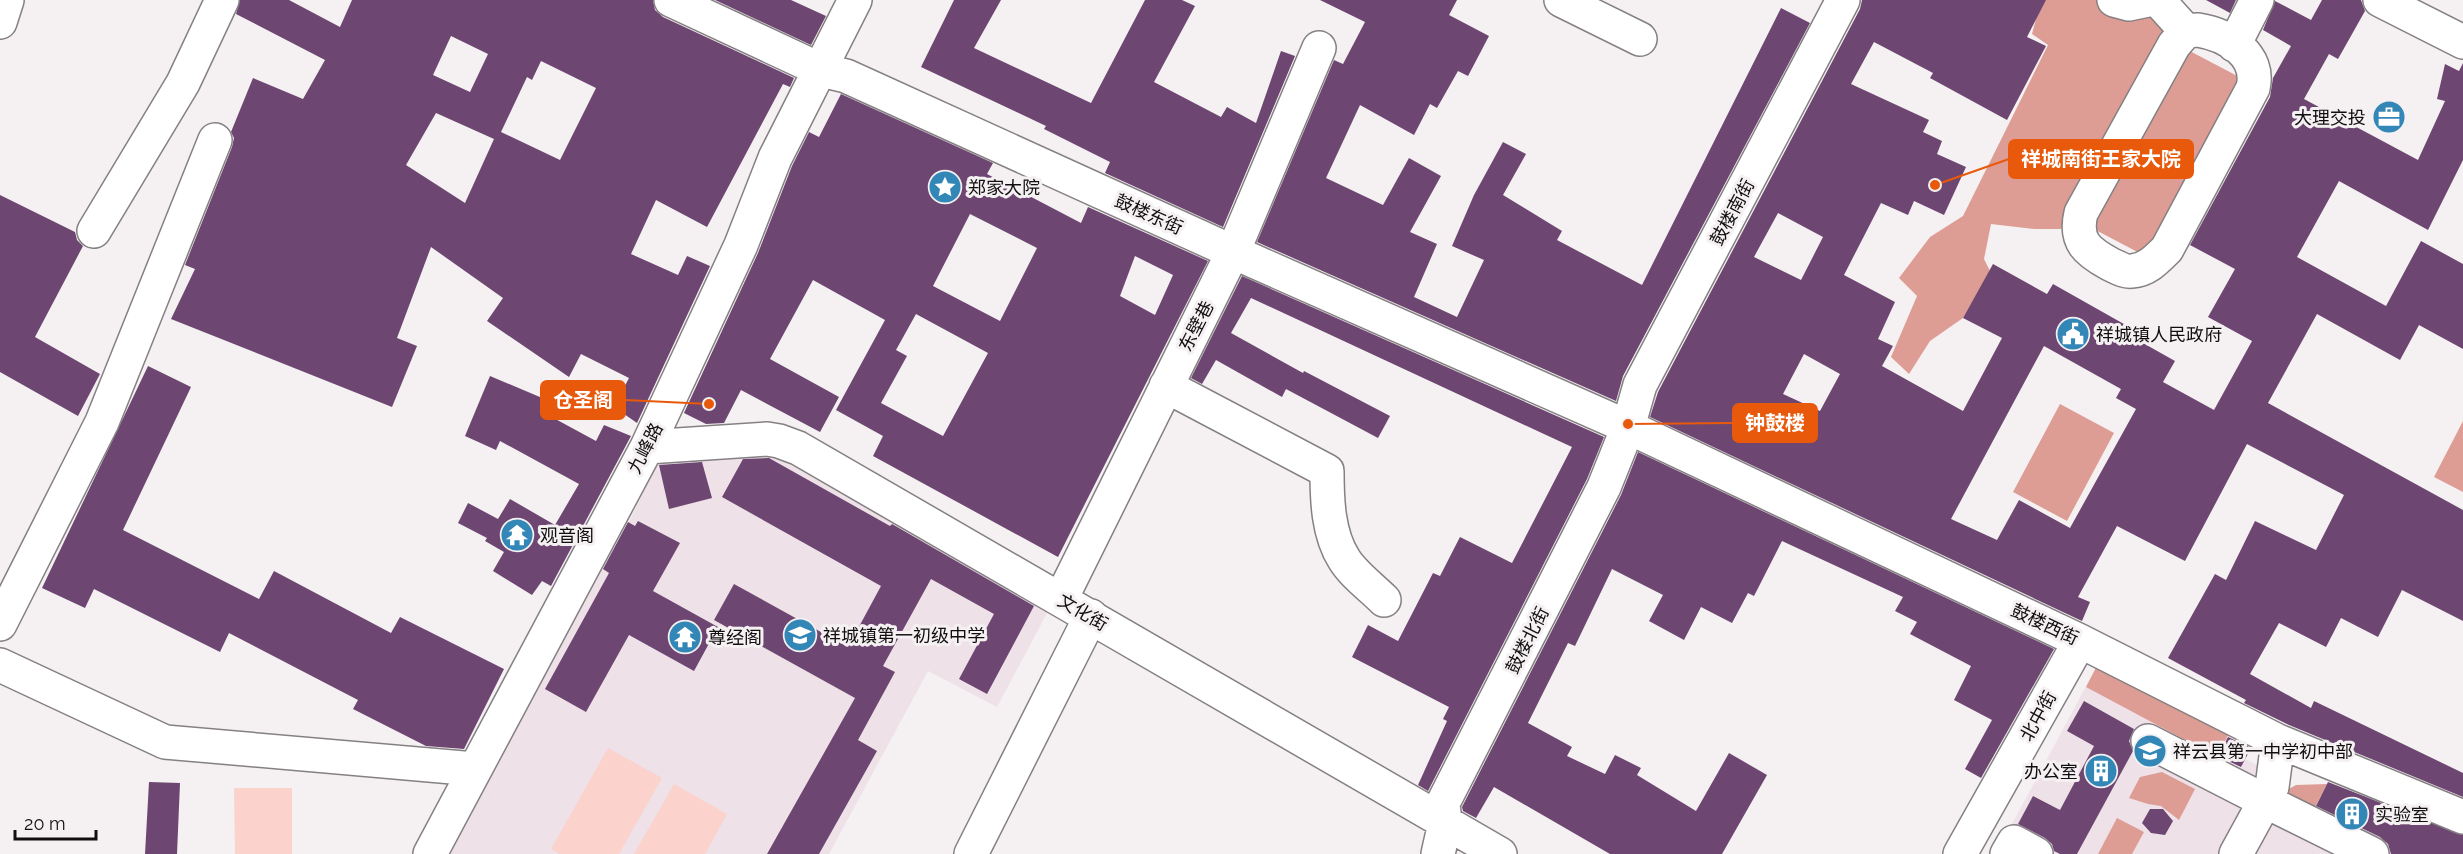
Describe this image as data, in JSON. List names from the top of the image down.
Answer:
{
  "streets": {
    "street": [
      "鼓楼南街",
      "鼓楼东街",
      "东壁巷",
      "九峰路",
      "文化街",
      "鼓楼西街",
      "鼓楼北街",
      "北中街"
    ]
  },
  "crossings": [
    ["鼓楼南街", "鼓楼东街"],
    ["鼓楼南街", "鼓楼西街"],
    ["鼓楼南街", "鼓楼北街"],
    ["鼓楼东街", "东壁巷"],
    ["鼓楼东街", "九峰路"],
    ["鼓楼东街", "鼓楼西街"],
    ["鼓楼东街", "鼓楼北街"],
    ["东壁巷", "文化街"],
    ["九峰路", "文化街"],
    ["文化街", "鼓楼北街"],
    ["鼓楼西街", "鼓楼北街"],
    ["鼓楼西街", "北中街"]
  ],
  "places": {
    "office": ["大理交投"],
    "other": ["祥城南街王家大院", "仓圣阁", "钟鼓楼"],
    "place": ["郑家大院"],
    "public building": ["祥城镇人民政府"],
    "temple": ["观音阁", "尊经阁"],
    "school or university": ["祥城镇第一初级中学", "祥云县第一中学初中部"],
    "building": ["办公室", "实验室"]
  },
  "scale_bar": "20 m"
}
